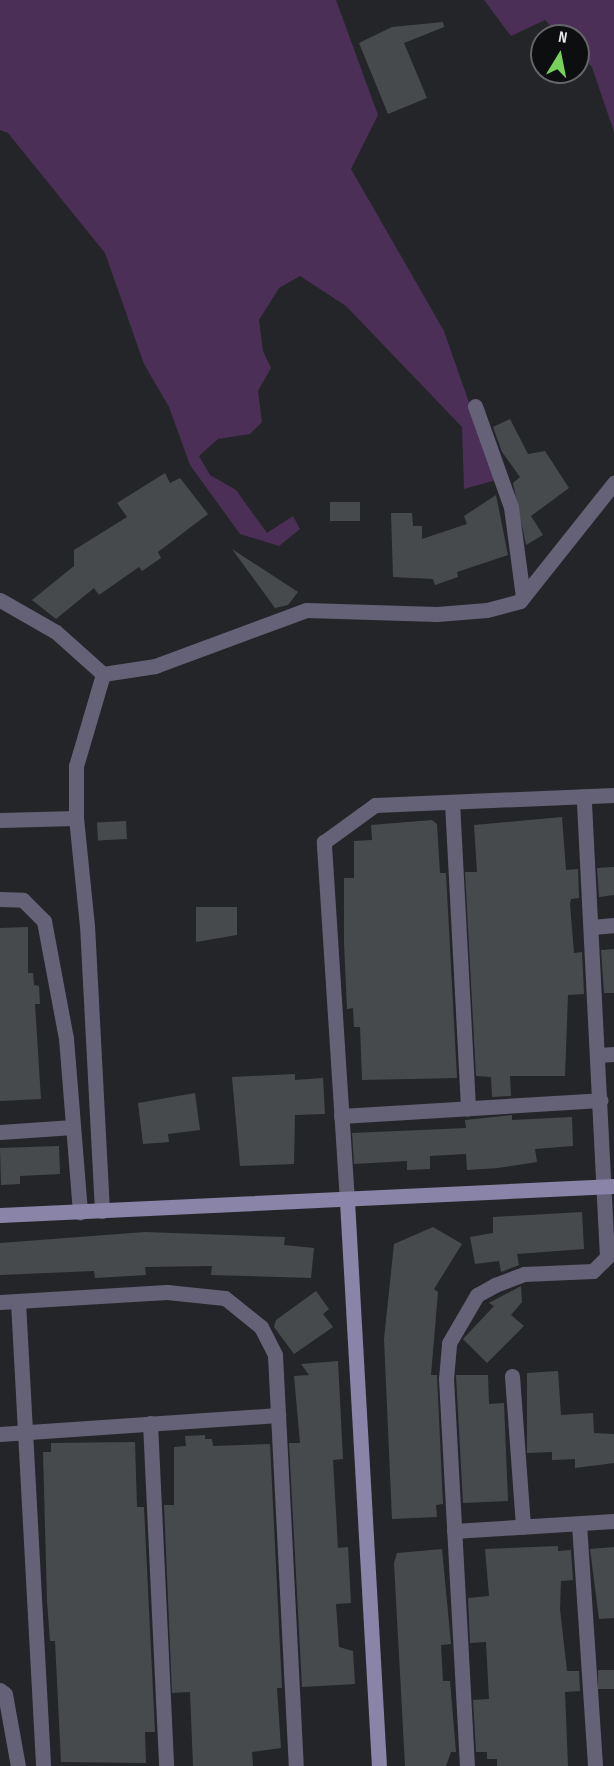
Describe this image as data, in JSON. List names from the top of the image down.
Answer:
{
  "north": "top"
}
